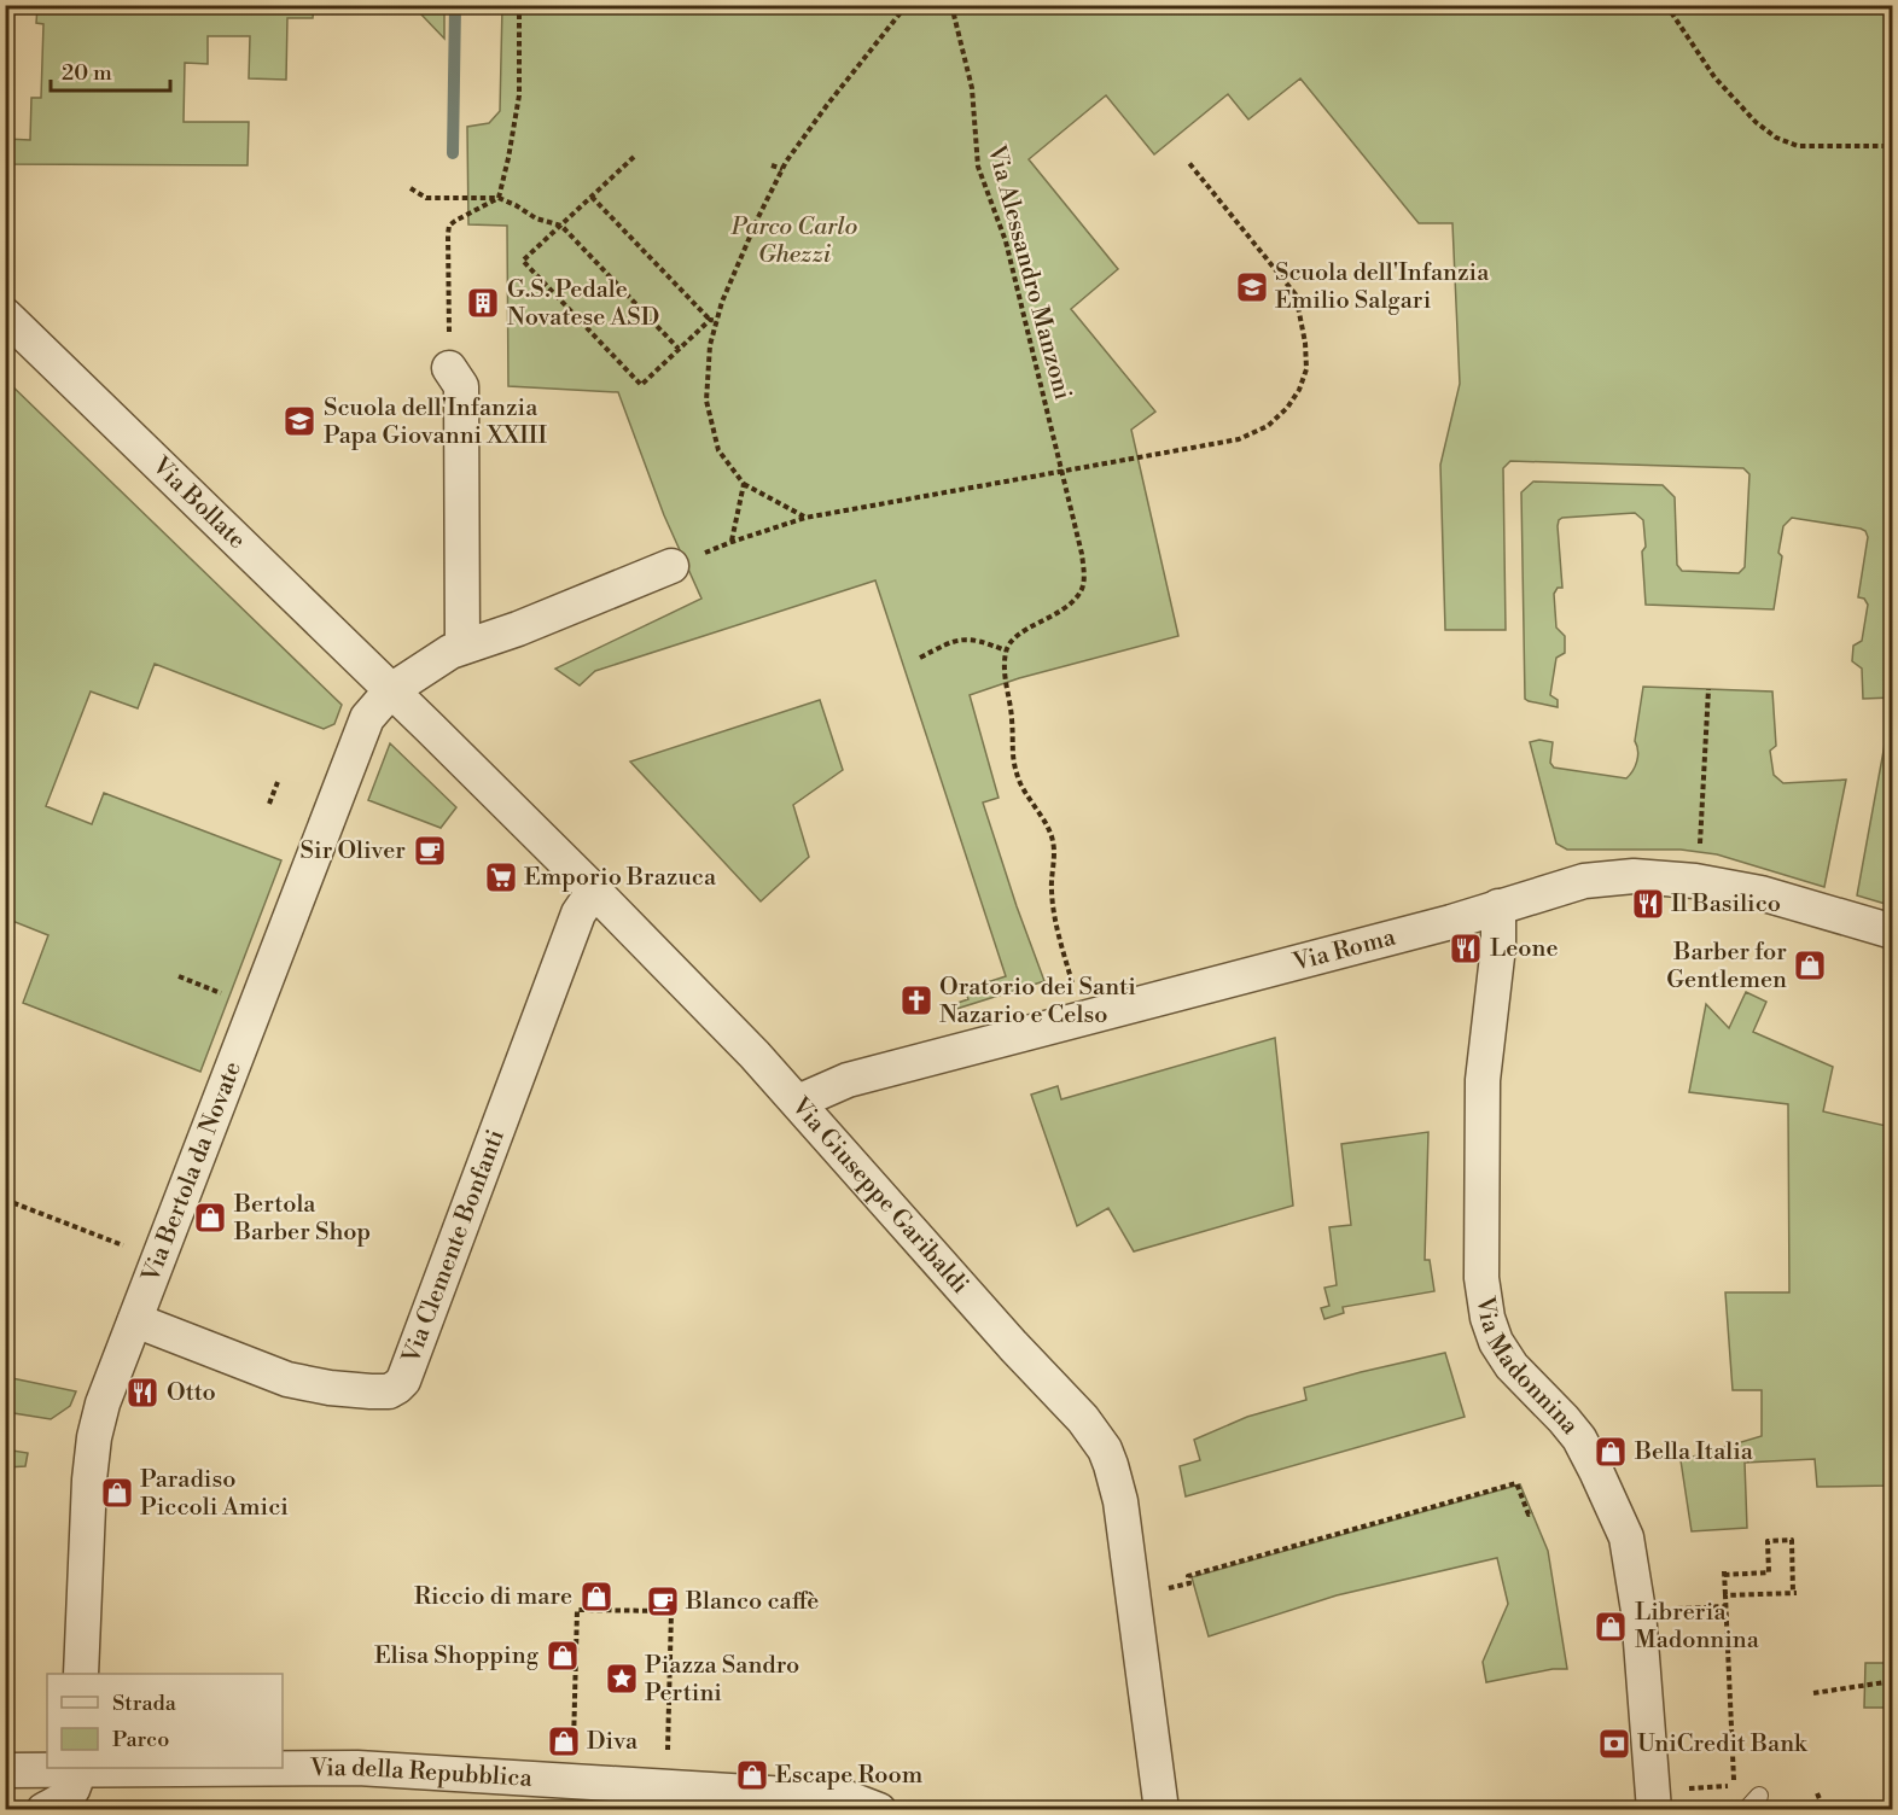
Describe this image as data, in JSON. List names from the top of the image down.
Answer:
{
  "streets": {
    "street": [
      "Via Bollate",
      "Via Roma",
      "Via Bertola da Novate",
      "Via Giuseppe Garibaldi",
      "Via Clemente Bonfanti",
      "Via Madonnina",
      "Via della Repubblica"
    ],
    "path": ["Via Alessandro Manzoni"]
  },
  "crossings": [
    ["Via Bollate", "Via Bertola da Novate"],
    ["Via Bollate", "Via Giuseppe Garibaldi"],
    ["Via Roma", "Via Giuseppe Garibaldi"],
    ["Via Roma", "Via Madonnina"],
    ["Via Bertola da Novate", "Via Giuseppe Garibaldi"],
    ["Via Bertola da Novate", "Via Clemente Bonfanti"],
    ["Via Giuseppe Garibaldi", "Via Clemente Bonfanti"]
  ],
  "parks": ["Parco Carlo Ghezzi"],
  "places": {
    "school or university": ["Scuola dell'Infanzia Emilio Salgari", "Scuola dell'Infanzia Papa Giovanni XXIII"],
    "building": ["G.S. Pedale Novatese ASD"],
    "cafe": ["Sir Oliver", "Blanco caffè"],
    "supermarket": ["Emporio Brazuca"],
    "restaurant": ["Il Basilico", "Leone", "Otto"],
    "shop": [
      "Barber for Gentlemen",
      "Bertola Barber Shop",
      "Bella Italia",
      "Paradiso Piccoli Amici",
      "Riccio di mare",
      "Libreria Madonnina",
      "Elisa Shopping",
      "Diva",
      "Escape Room"
    ],
    "church": ["Oratorio dei Santi Nazario e Celso"],
    "place": ["Piazza Sandro Pertini"],
    "bank": ["UniCredit Bank"]
  },
  "legend": ["Strada", "Parco"],
  "scale_bar": "20 m"
}
